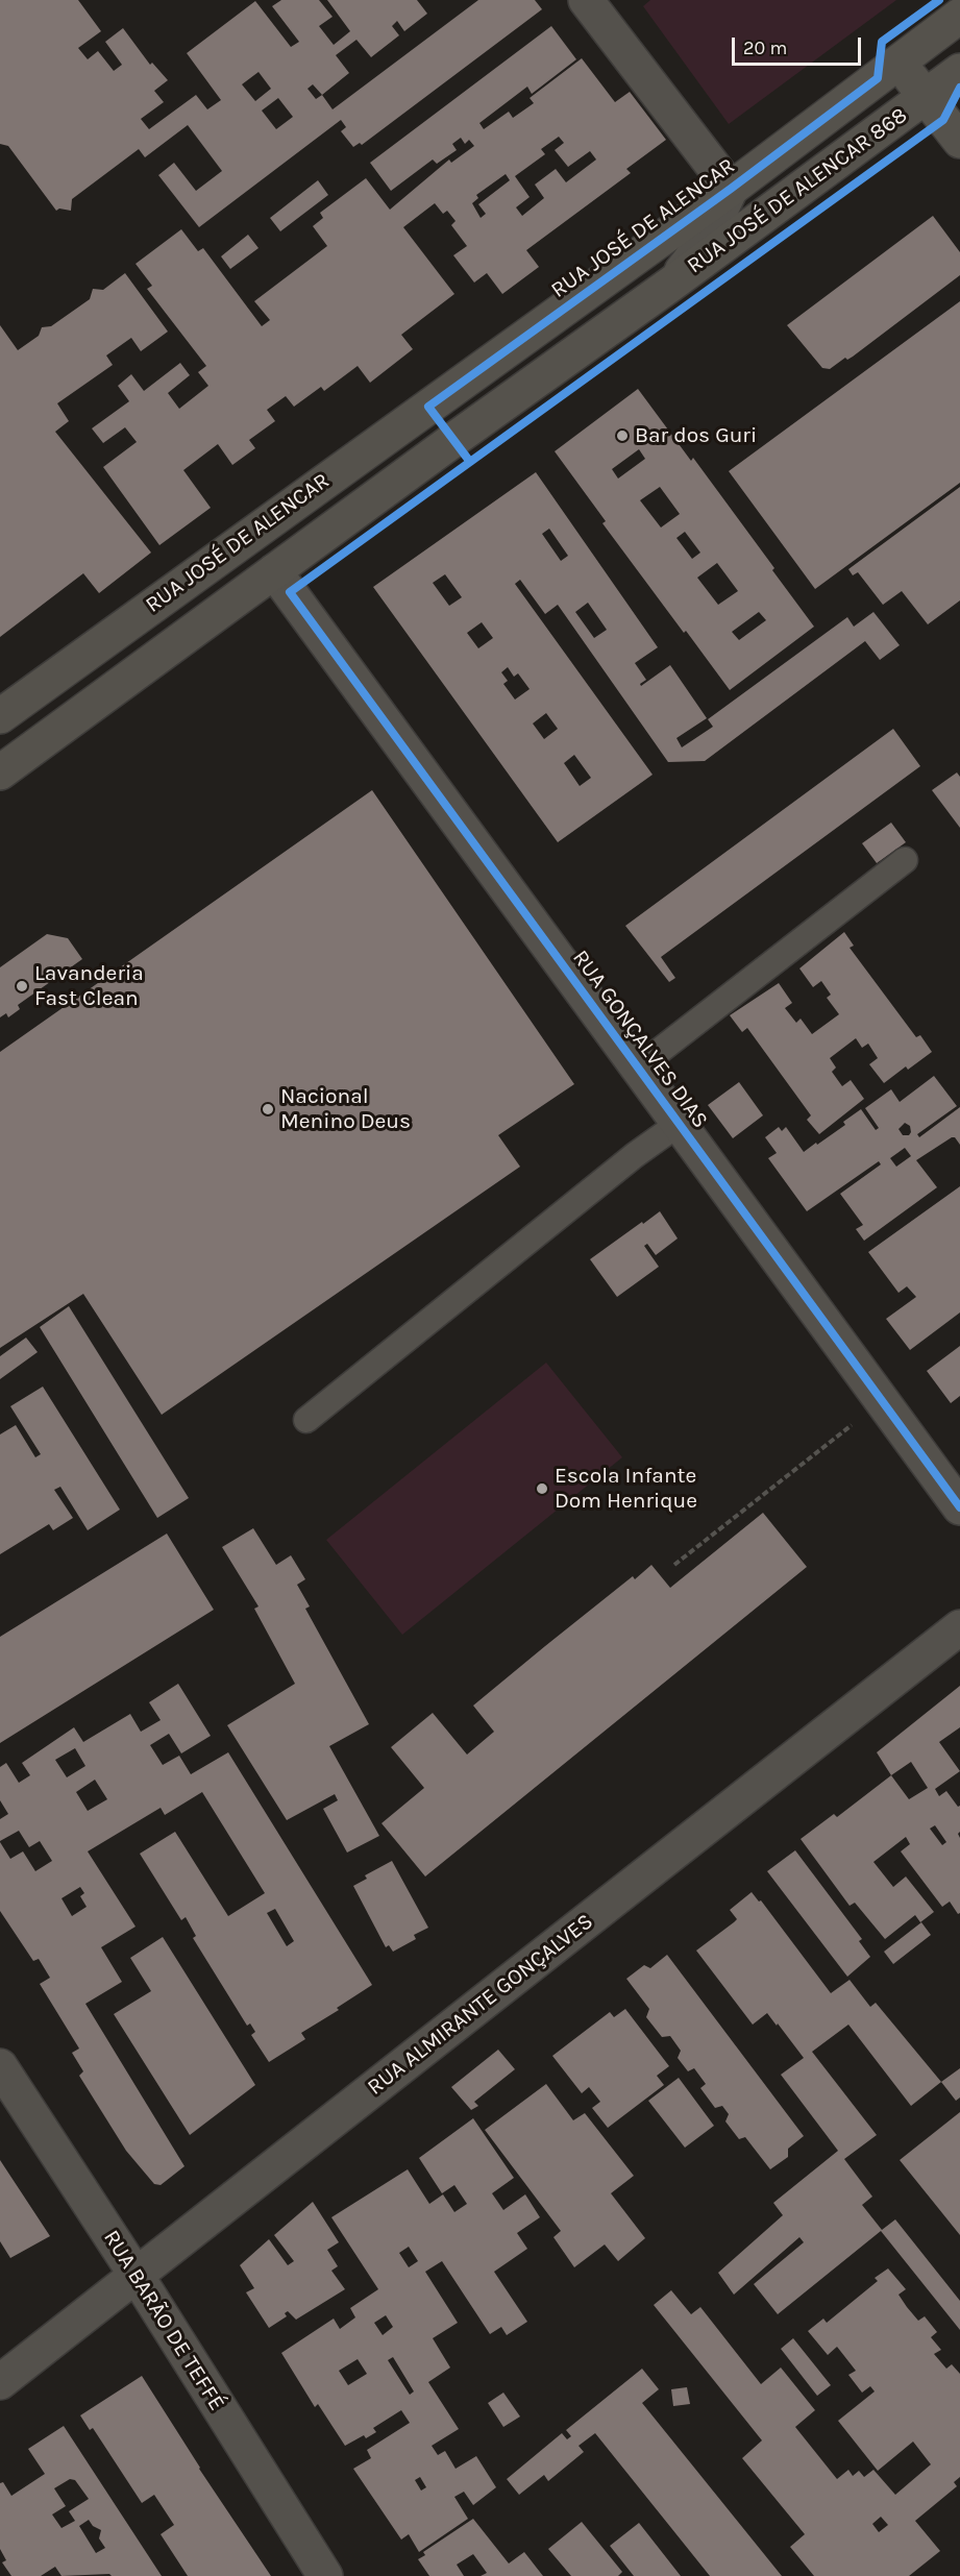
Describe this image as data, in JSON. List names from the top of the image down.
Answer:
{
  "streets": {
    "main road": ["RUA JOSÉ DE ALENCAR 868", "RUA JOSÉ DE ALENCAR"],
    "street": ["RUA GONÇALVES DIAS", "RUA ALMIRANTE GONÇALVES", "RUA BARÃO DE TEFFÉ"]
  },
  "crossings": [
    ["RUA JOSÉ DE ALENCAR 868", "RUA JOSÉ DE ALENCAR"],
    ["RUA JOSÉ DE ALENCAR", "RUA GONÇALVES DIAS"],
    ["RUA ALMIRANTE GONÇALVES", "RUA BARÃO DE TEFFÉ"]
  ],
  "places": [
    "Bar dos Guri",
    "Lavanderia Fast Clean",
    "Nacional Menino Deus",
    "Escola Infante Dom Henrique"
  ],
  "scale_bar": "20 m"
}
